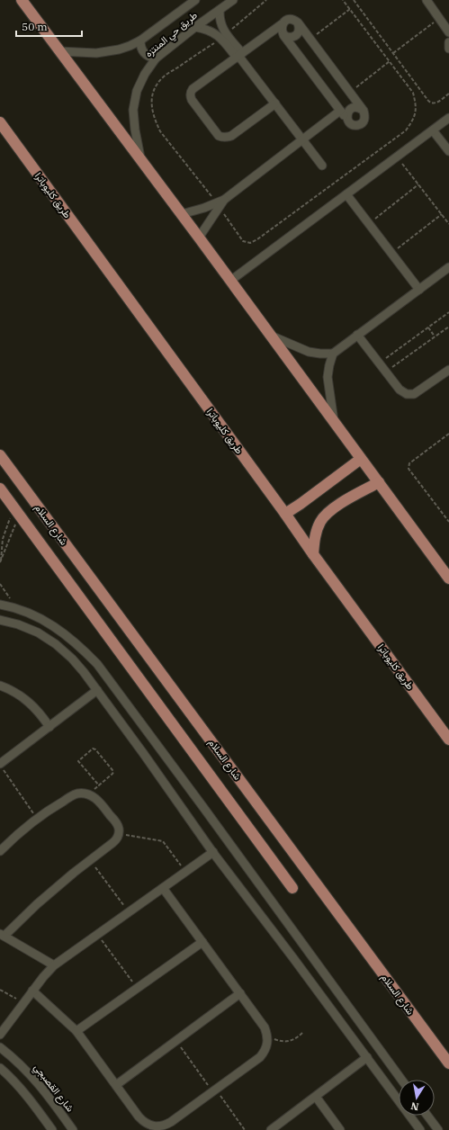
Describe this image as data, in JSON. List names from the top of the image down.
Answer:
{
  "streets": {
    "main road": ["طريق كليوباترا", "شارع السلام"],
    "street": ["طريق حي المنتزه", "شارع القصبجي"]
  },
  "scale_bar": "50 m",
  "north": "bottom"
}
